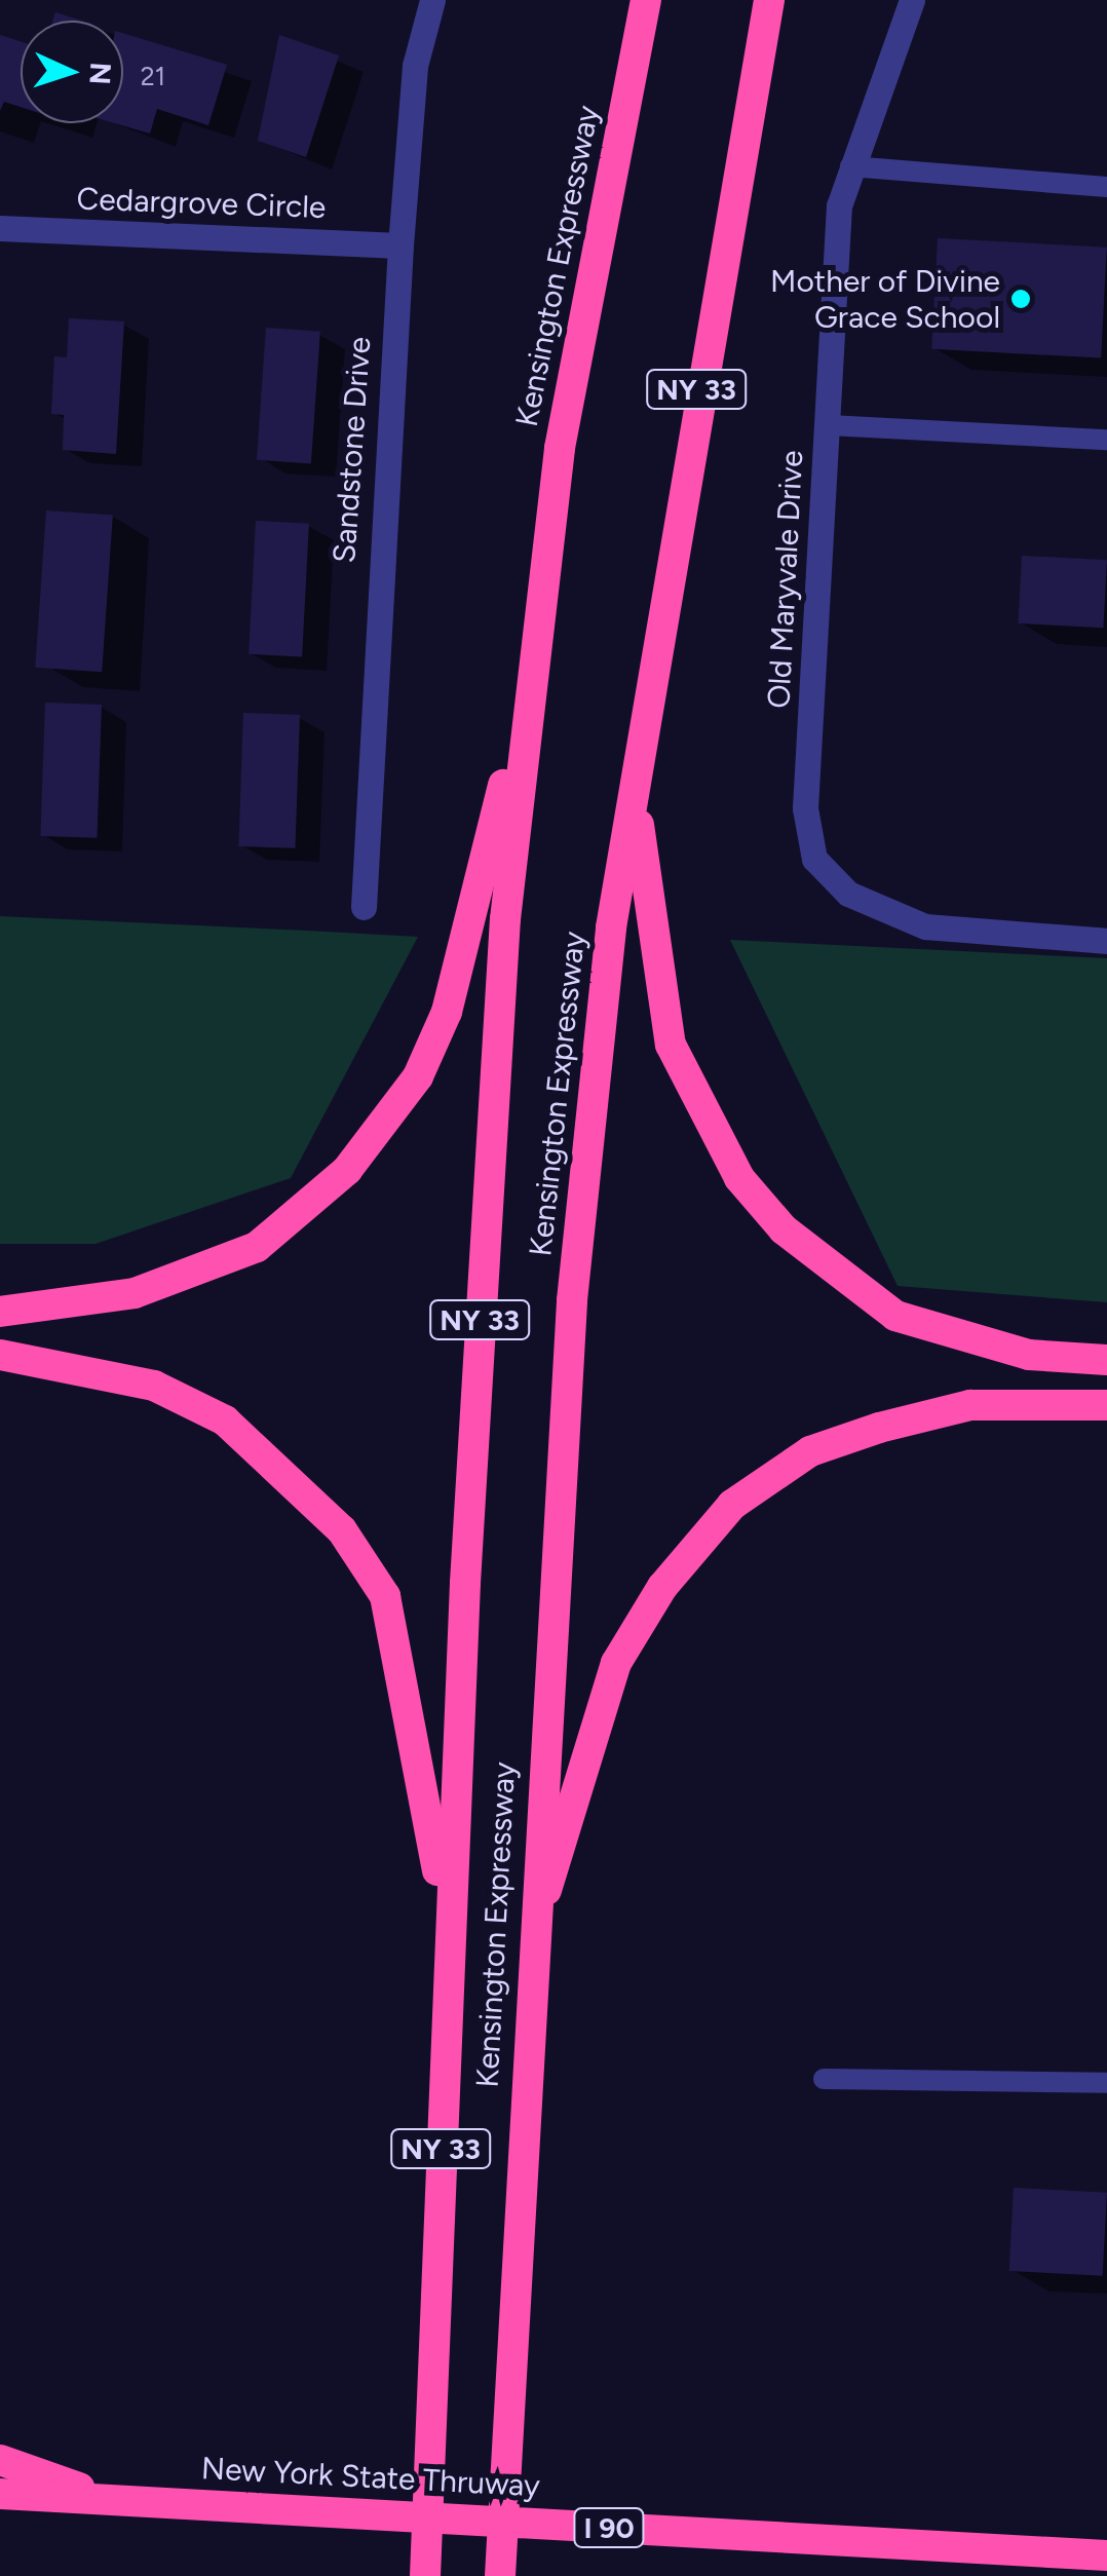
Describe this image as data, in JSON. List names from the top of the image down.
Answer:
{
  "streets": {
    "highway": [
      "Kensington Expressway",
      "NY 33",
      "New York State Thruway",
      "I 90"
    ],
    "street": ["Cedargrove Circle", "Sandstone Drive", "Old Maryvale Drive"]
  },
  "crossings": [
    ["Cedargrove Circle", "Sandstone Drive"]
  ],
  "places": ["Mother of Divine Grace School"],
  "house_numbers": ["21"],
  "north": "right"
}
